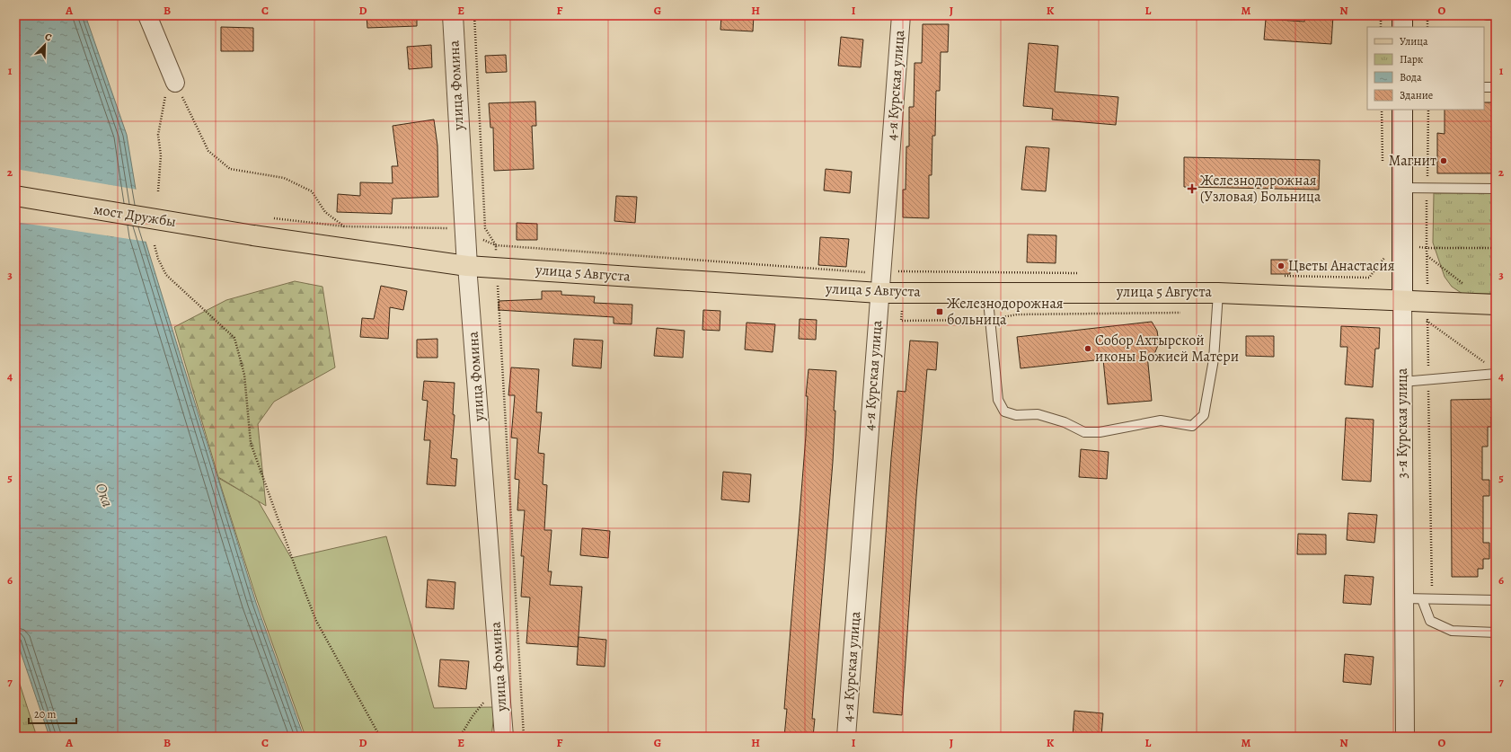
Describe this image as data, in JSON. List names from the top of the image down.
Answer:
{
  "streets": {
    "main road": ["мост Дружбы", "улица 5 Августа"],
    "street": ["улица Фомина", "4-я Курская улица", "3-я Курская улица"]
  },
  "crossings": [
    ["улица Фомина", "улица 5 Августа"],
    ["4-я Курская улица", "улица 5 Августа"],
    ["мост Дружбы", "улица 5 Августа"],
    ["улица 5 Августа", "3-я Курская улица"]
  ],
  "water": ["Ока"],
  "places": {
    "other": ["Магнит", "Цветы Анастасия", "Собор Ахтырской иконы Божией Матери"],
    "health": ["Железнодорожная (Узловая) Больница"],
    "transit": ["Железнодорожная больница"]
  },
  "legend": [
    "Улица",
    "Парк",
    "Вода",
    "Здание"
  ],
  "scale_bar": "20 m",
  "north": "top right",
  "grid": {
    "columns": [
      "A",
      "B",
      "C",
      "D",
      "E",
      "F",
      "G",
      "H",
      "I",
      "J",
      "K",
      "L",
      "M",
      "N",
      "O"
    ],
    "rows": [
      "1",
      "2",
      "3",
      "4",
      "5",
      "6",
      "7"
    ]
  }
}
